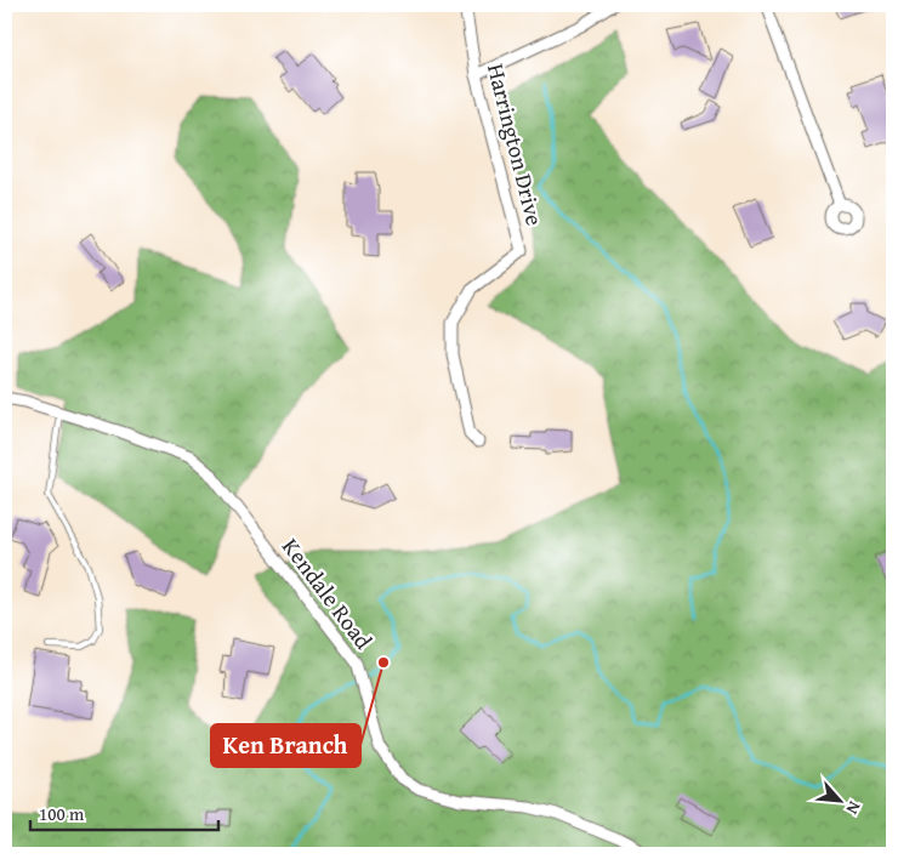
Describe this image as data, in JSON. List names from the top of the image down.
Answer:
{
  "streets": {
    "street": ["Harrington Drive", "Kendale Road"]
  },
  "places": ["Ken Branch"],
  "scale_bar": "100 m",
  "north": "bottom right"
}
